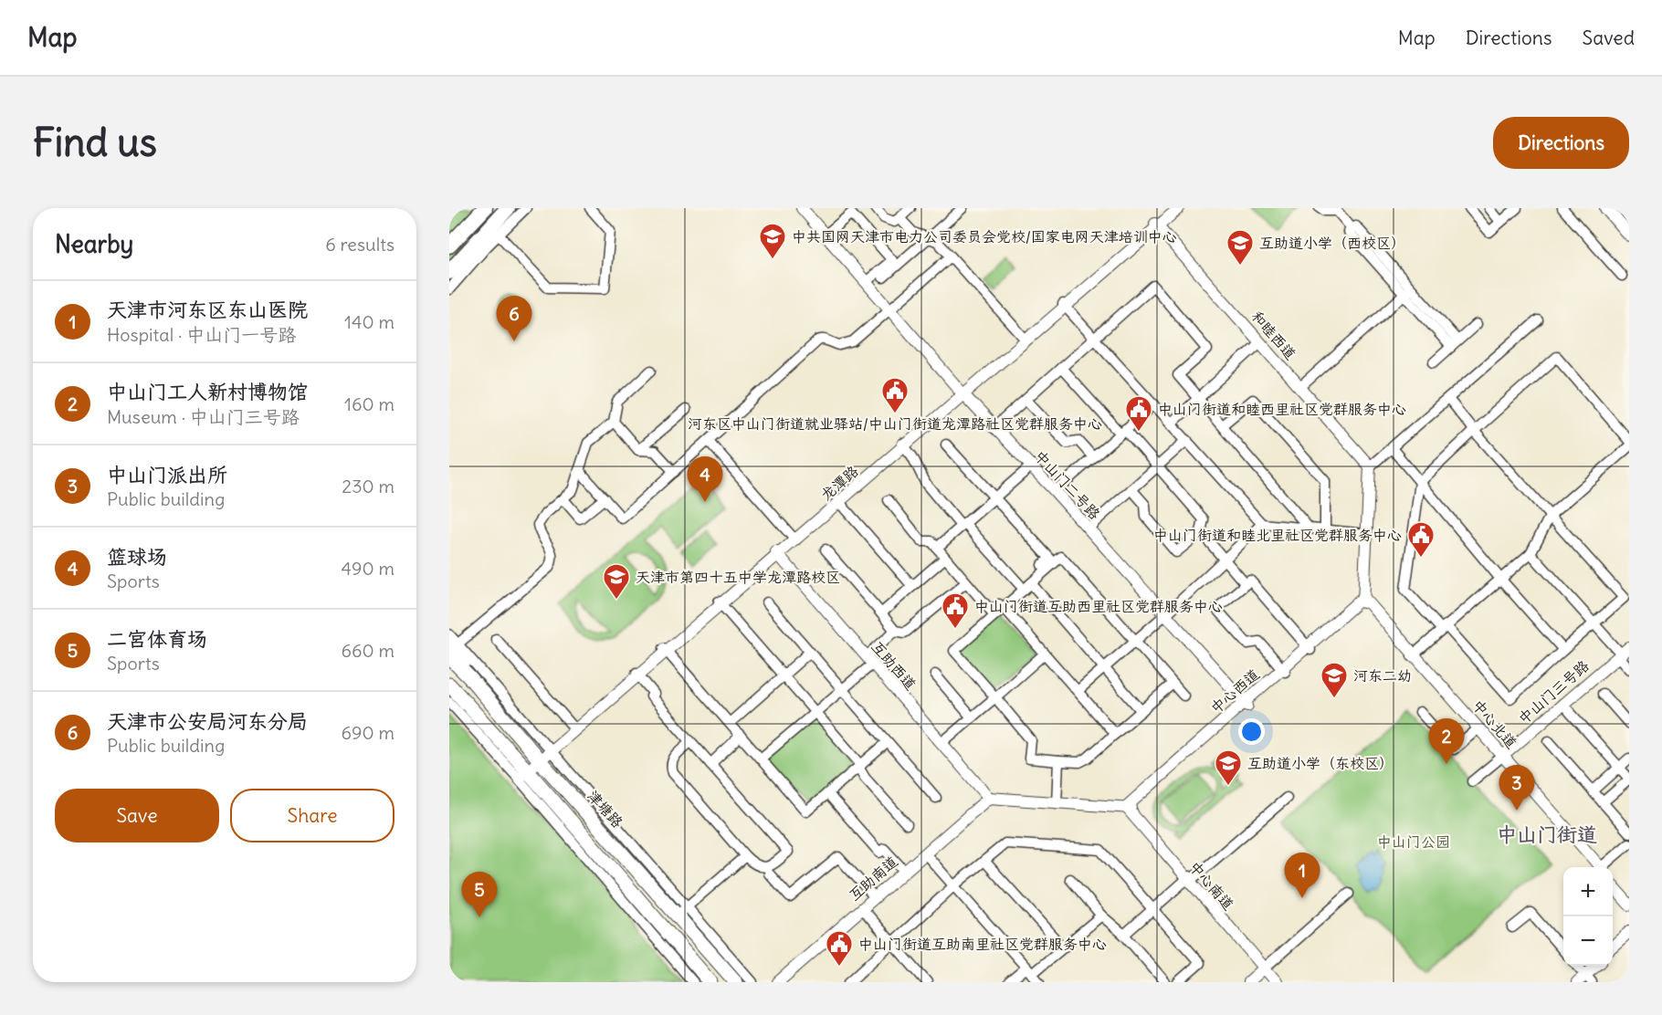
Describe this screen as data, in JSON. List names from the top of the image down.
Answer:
{
  "streets": {
    "main road": ["津塘路"],
    "street": [
      "和睦西道",
      "龙潭路",
      "中山门二号路",
      "互助西道",
      "中心西道",
      "中山门三号路",
      "中心北道",
      "互助南道",
      "中心南道"
    ]
  },
  "crossings": [
    ["和睦西道", "龙潭路"],
    ["龙潭路", "中山门二号路"],
    ["龙潭路", "互助西道"],
    ["龙潭路", "津塘路"],
    ["中山门二号路", "中心西道"],
    ["互助西道", "互助南道"],
    ["中心西道", "中心北道"],
    ["中心西道", "中心南道"],
    ["中山门三号路", "中心北道"]
  ],
  "districts": ["中山门街道"],
  "parks": ["中山门公园"],
  "places": {
    "school or university": [
      "中共国网天津市电力公司委员会党校/国家电网天津培训中心",
      "互助道小学（西校区）",
      "天津市第四十五中学龙潭路校区",
      "河东二幼",
      "互助道小学（东校区）"
    ],
    "public building": [
      "河东区中山门街道就业驿站/中山门街道龙潭路社区党群服务中心",
      "中山门街道和睦西里社区党群服务中心",
      "中山门街道和睦北里社区党群服务中心",
      "中山门街道互助西里社区党群服务中心",
      "中山门街道互助南里社区党群服务中心"
    ]
  },
  "page": {
    "header": "Map",
    "nav": ["Map", "Directions", "Saved"],
    "buttons": [
      "Directions",
      ["Save", "Share"]
    ],
    "title": "Find us",
    "heading": ["Nearby", "6 results"],
    "list": [
      {
        "mark": "1",
        "name": "天津市河东区东山医院",
        "note": "Hospital · 中山门一号路",
        "value": "140 m"
      },
      {
        "mark": "2",
        "name": "中山门工人新村博物馆",
        "note": "Museum · 中山门三号路",
        "value": "160 m"
      },
      {
        "mark": "3",
        "name": "中山门派出所",
        "note": "Public building",
        "value": "230 m"
      },
      {
        "mark": "4",
        "name": "篮球场",
        "note": "Sports",
        "value": "490 m"
      },
      {
        "mark": "5",
        "name": "二宫体育场",
        "note": "Sports",
        "value": "660 m"
      },
      {
        "mark": "6",
        "name": "天津市公安局河东分局",
        "note": "Public building",
        "value": "690 m"
      }
    ],
    "pins": [
      "6",
      "4",
      "2",
      "3",
      "1",
      "5"
    ],
    "map_buttons": ["+", "−"]
  }
}
